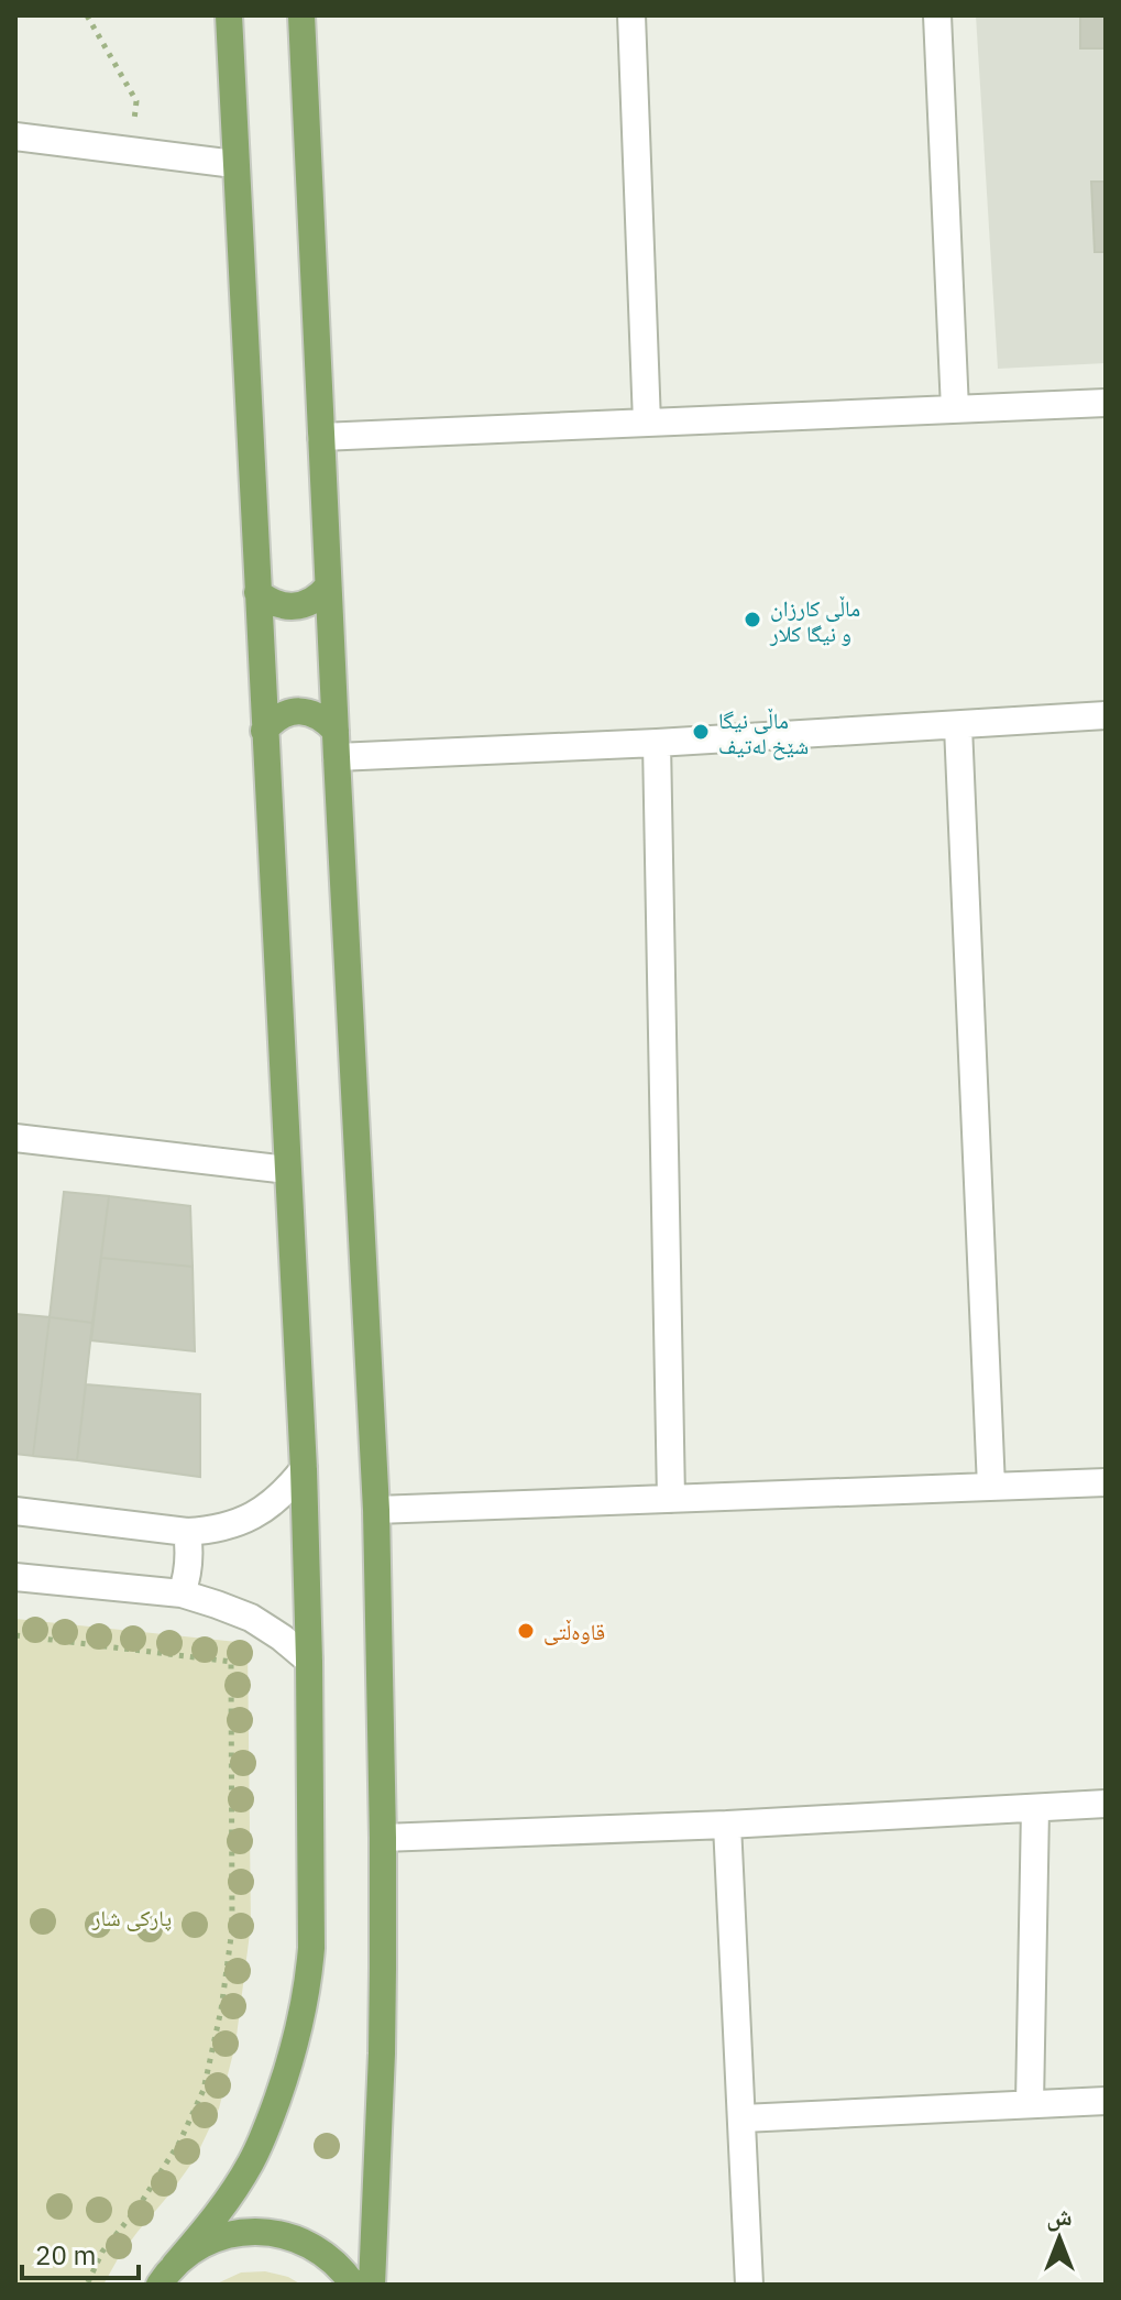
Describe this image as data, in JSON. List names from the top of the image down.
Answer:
{
  "parks": ["پارکی شار"],
  "places": ["ماڵی کارزان و نیگا کلار", "ماڵی نیگا شێخ لەتیف", "قاوەڵتی"],
  "scale_bar": "20 m",
  "north": "top"
}
